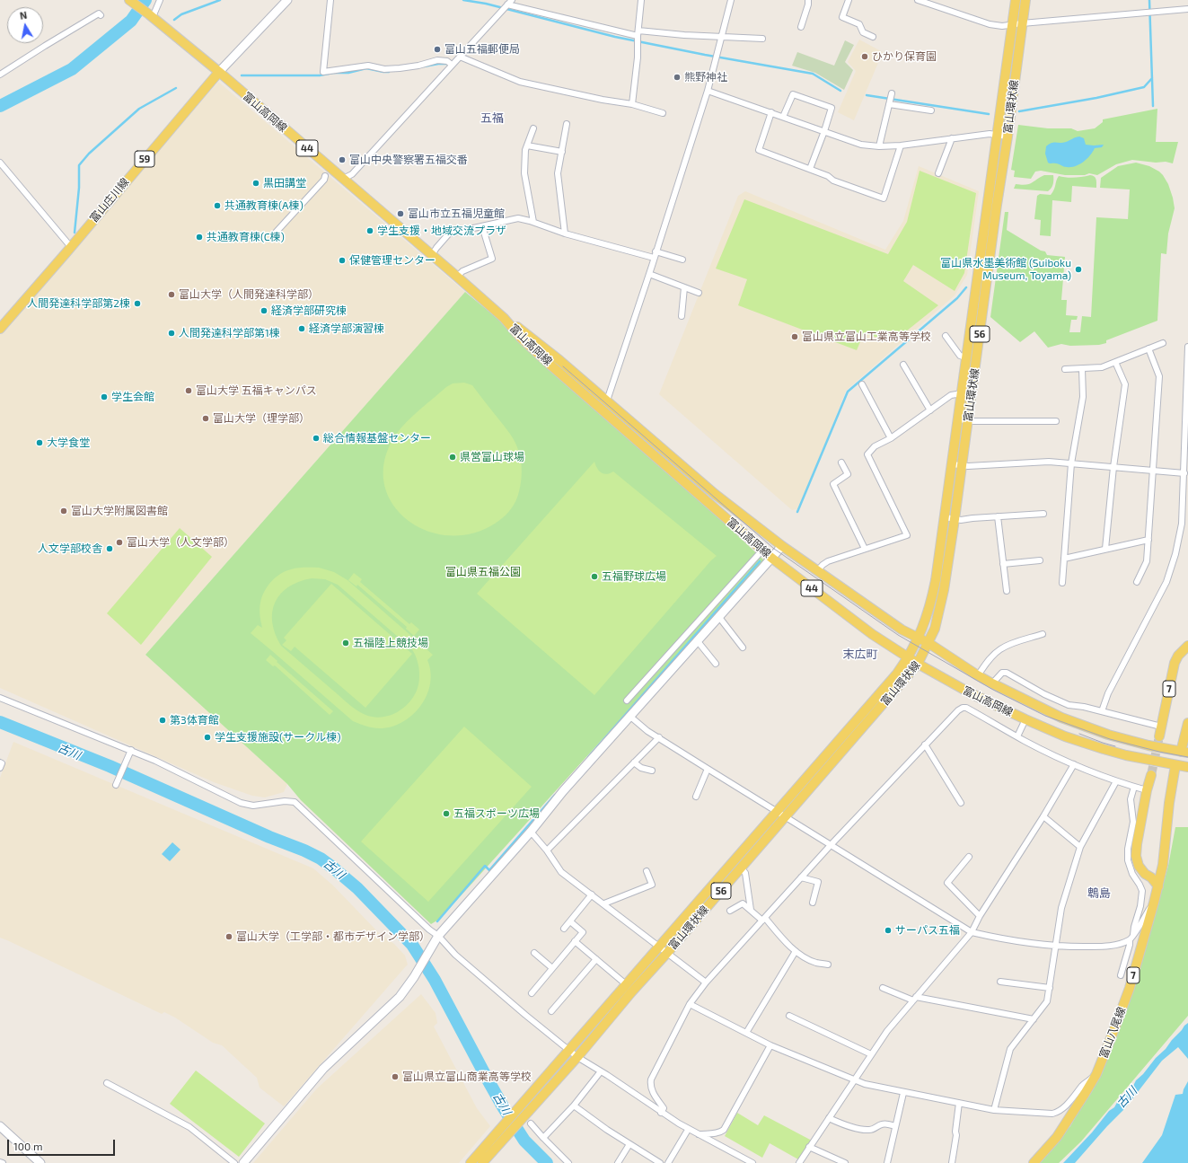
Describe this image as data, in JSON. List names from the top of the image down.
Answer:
{
  "streets": {
    "main road": [
      "富山環状線",
      "富山高岡線",
      "44",
      "59",
      "富山庄川線",
      "56",
      "7",
      "富山八尾線"
    ]
  },
  "crossings": [
    ["富山環状線", "富山高岡線"],
    ["富山高岡線", "44"],
    ["富山高岡線", "富山庄川線"],
    ["富山高岡線", "富山八尾線"]
  ],
  "districts": ["五福", "末広町", "鵯島"],
  "water": ["古川"],
  "parks": ["富山県五福公園"],
  "places": [
    "富山五福郵便局",
    "ひかり保育園",
    "熊野神社",
    "富山中央警察署五福交番",
    "黒田講堂",
    "共通教育棟(A棟)",
    "富山市立五福児童館",
    "学生支援・地域交流プラザ",
    "共通教育棟(C棟)",
    "保健管理センター",
    "富山県水墨美術館 (Suiboku Museum, Toyama)",
    "富山大学（人間発達科学部）",
    "人間発達科学部第2棟",
    "経済学部研究棟",
    "経済学部演習棟",
    "人間発達科学部第1棟",
    "富山県立富山工業高等学校",
    "富山大学 五福キャンパス",
    "学生会館",
    "富山大学（理学部）",
    "総合情報基盤センター",
    "大学食堂",
    "県営富山球場",
    "富山大学附属図書館",
    "富山大学（人文学部）",
    "人文学部校舎",
    "五福野球広場",
    "五福陸上競技場",
    "第3体育館",
    "学生支援施設(サークル棟)",
    "五福スポーツ広場",
    "サーパス五福",
    "富山大学（工学部・都市デザイン学部）",
    "富山県立富山商業高等学校"
  ],
  "scale_bar": "100 m",
  "north": "top"
}
